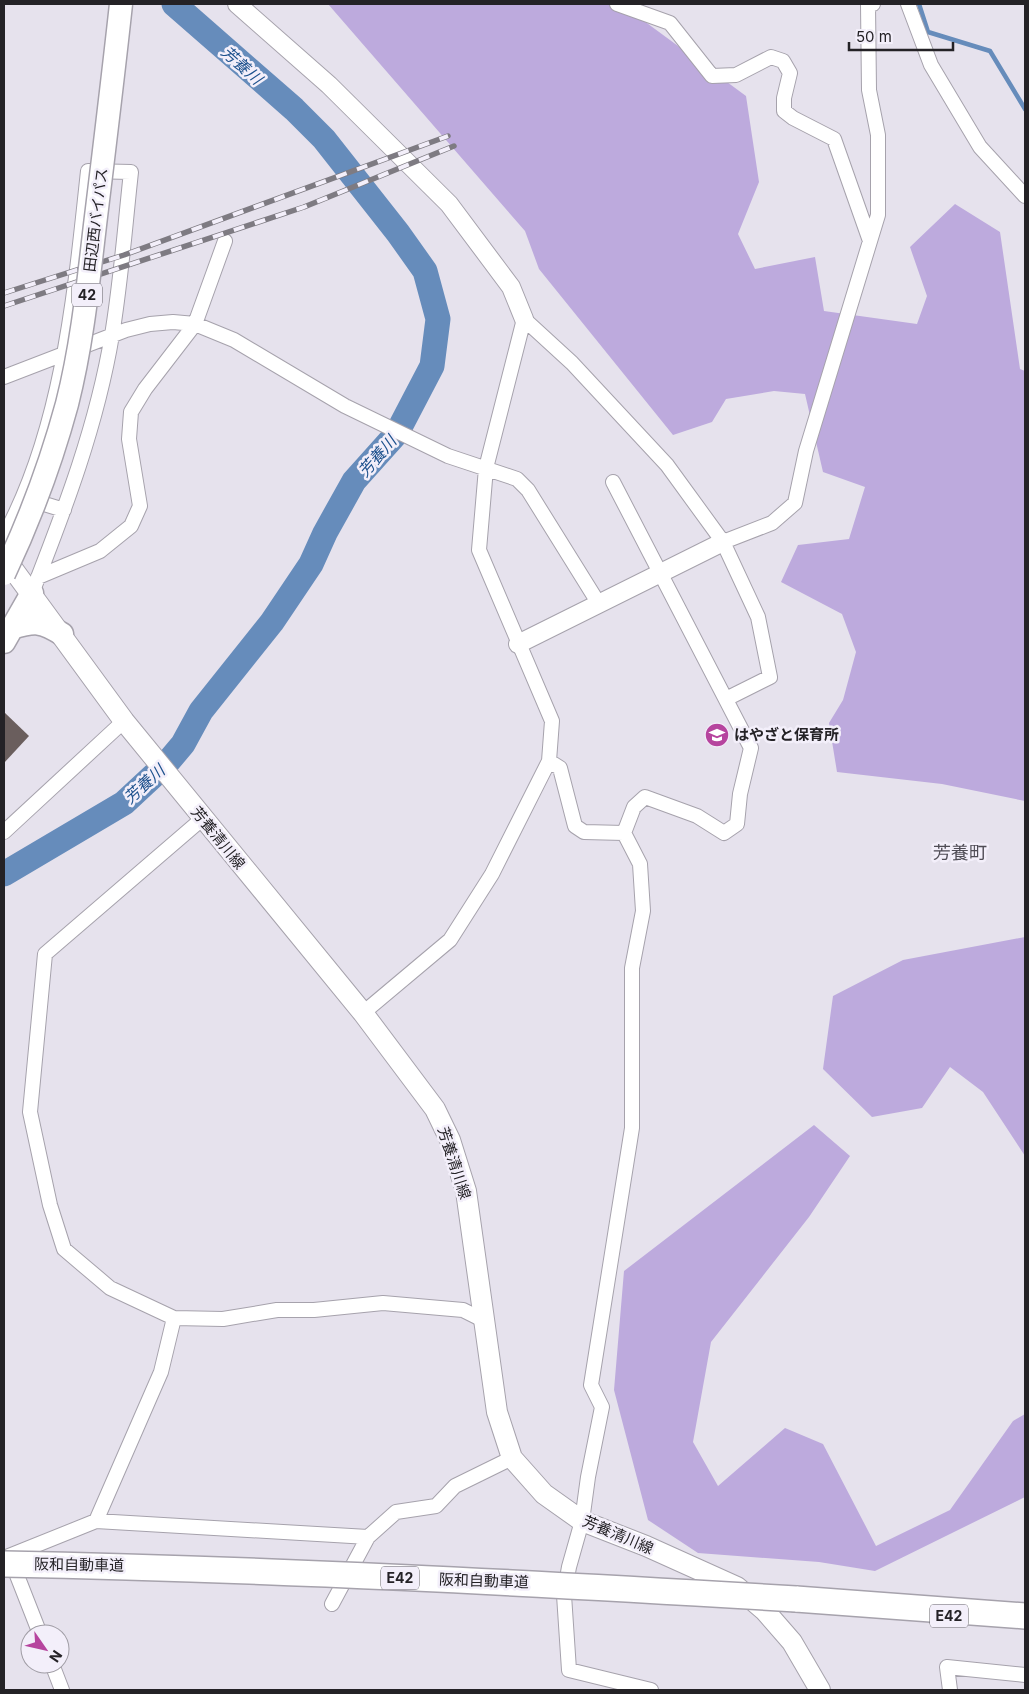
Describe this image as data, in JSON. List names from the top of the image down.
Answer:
{
  "streets": {
    "highway": [
      "田辺西バイパス",
      "42",
      "阪和自動車道",
      "E42"
    ],
    "main road": ["芳養清川線"]
  },
  "districts": ["芳養町"],
  "water": ["芳養川"],
  "places": {
    "school or university": ["はやざと保育所"]
  },
  "scale_bar": "50 m",
  "north": "bottom right"
}
